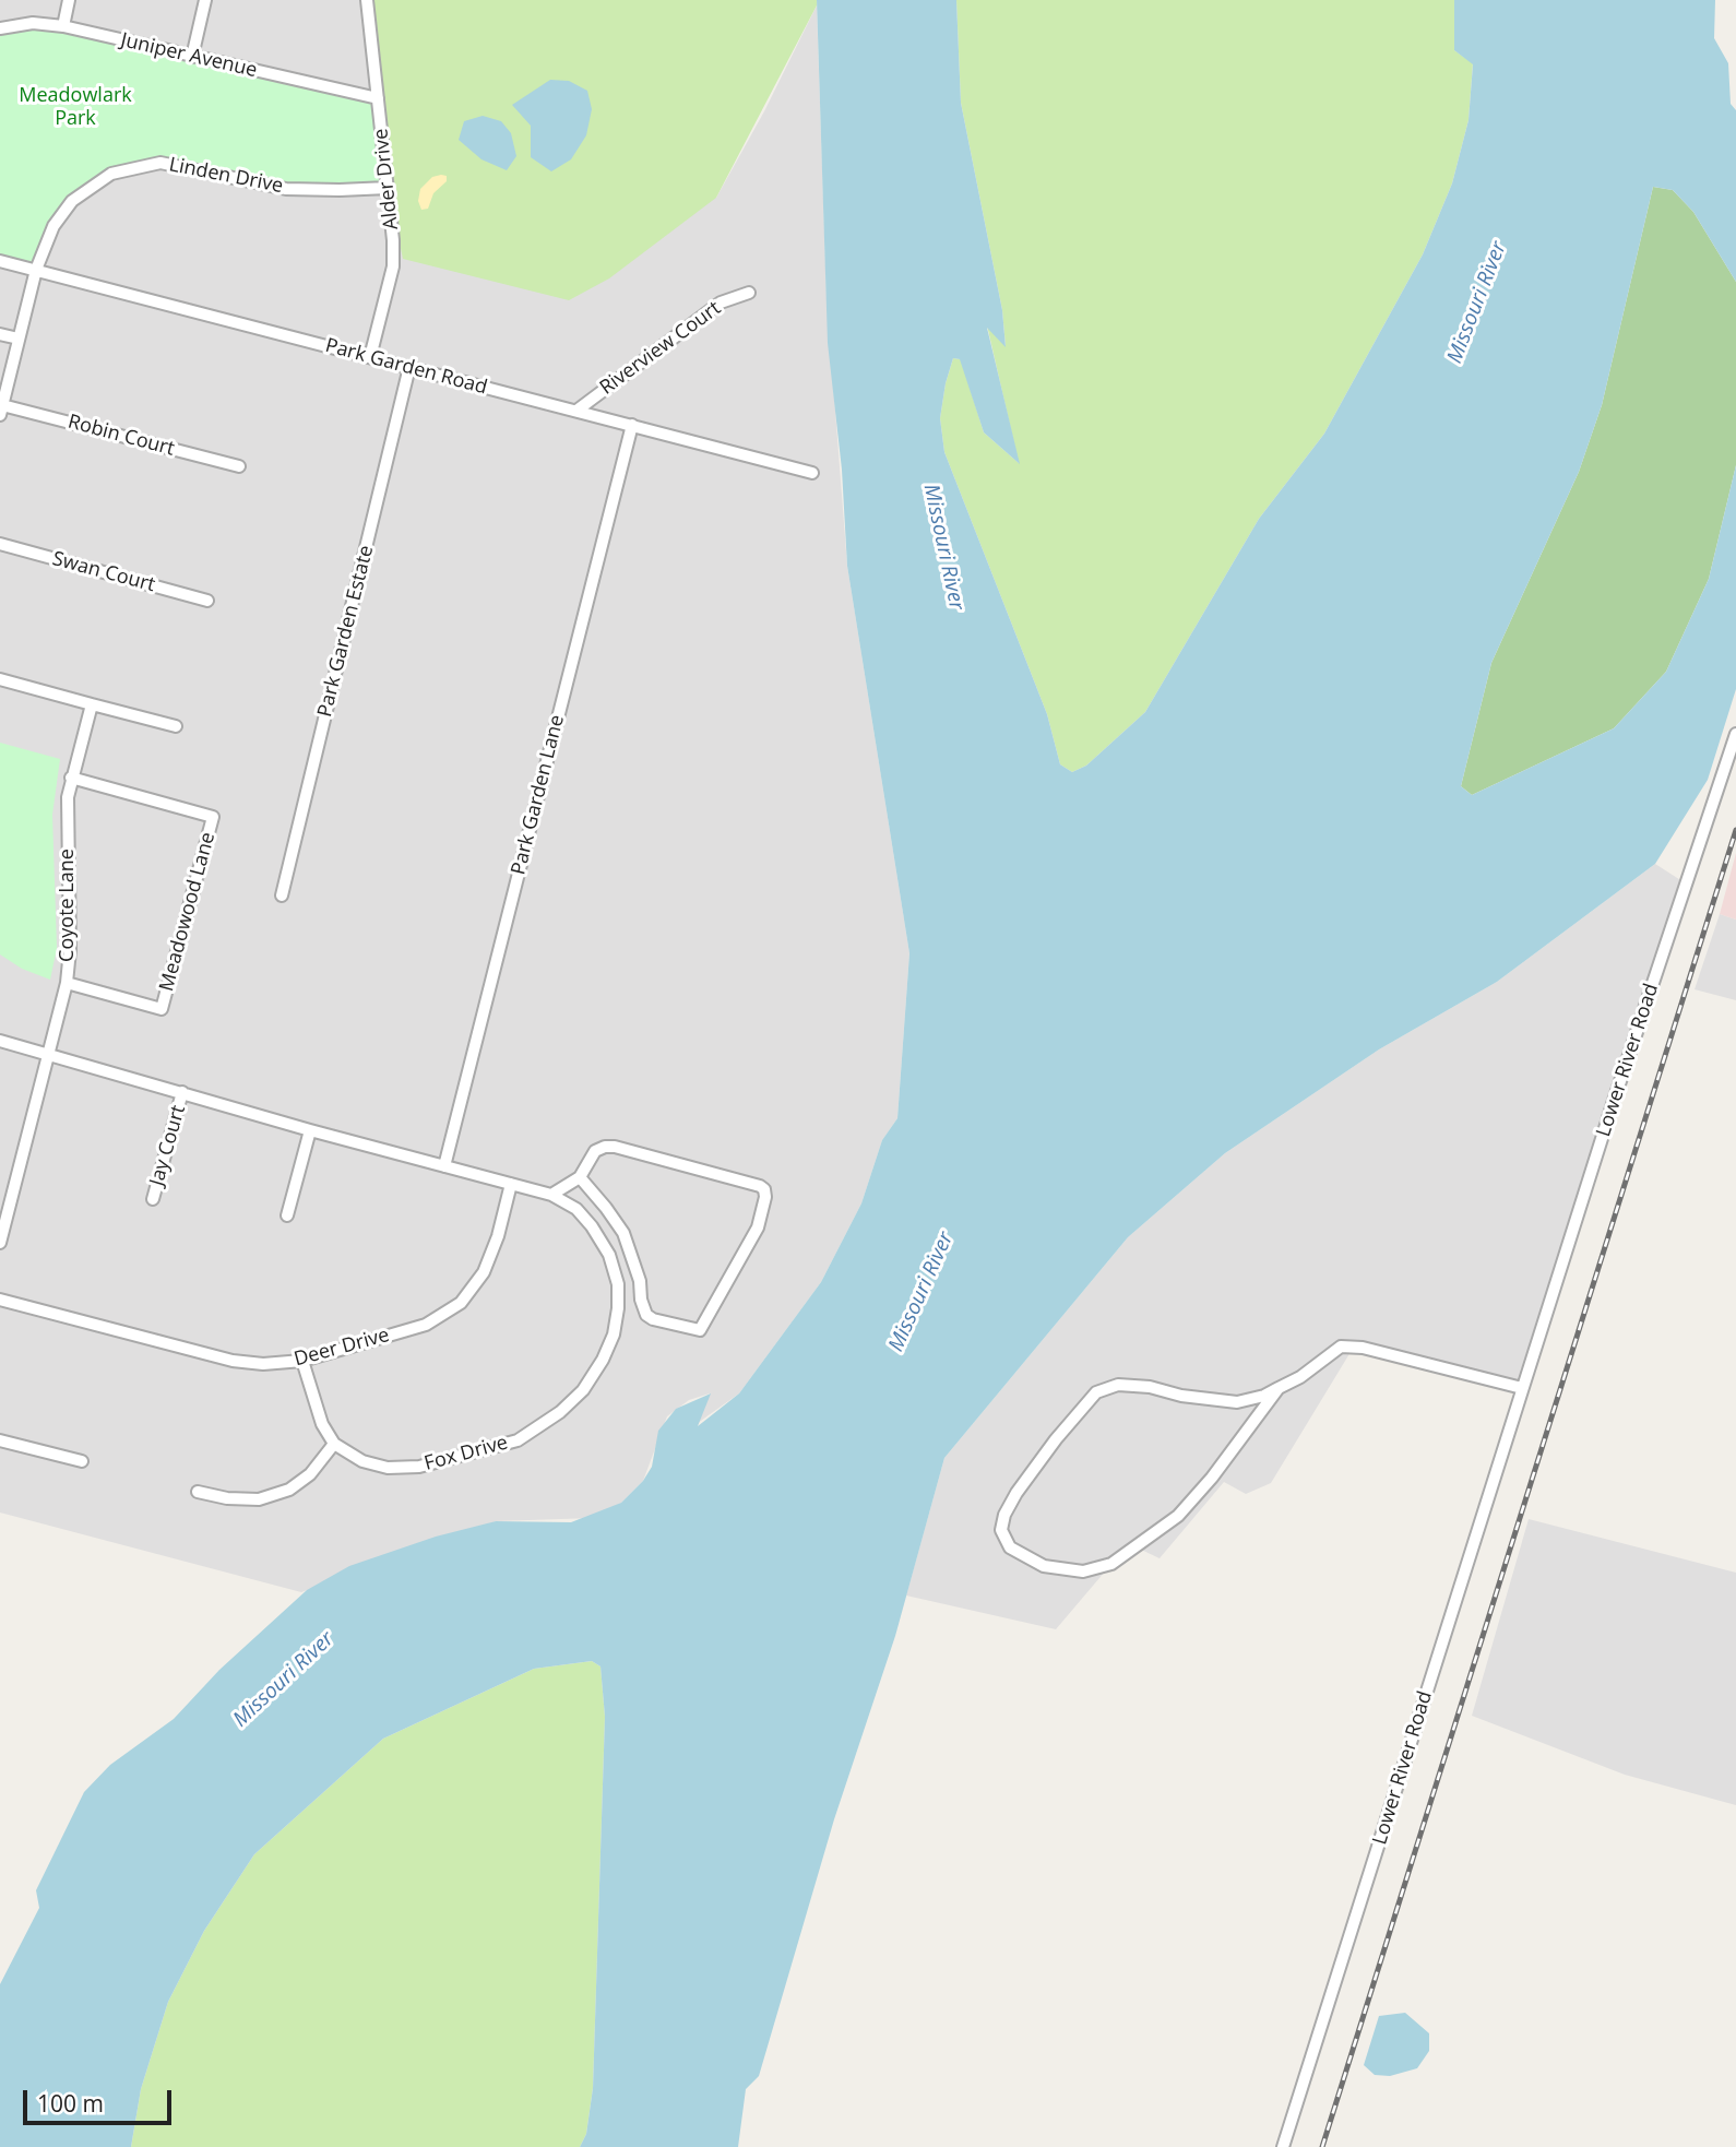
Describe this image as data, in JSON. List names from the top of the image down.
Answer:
{
  "streets": {
    "street": [
      "Juniper Avenue",
      "Linden Drive",
      "Alder Drive",
      "Riverview Court",
      "Park Garden Road",
      "Robin Court",
      "Swan Court",
      "Park Garden Estate",
      "Park Garden Lane",
      "Coyote Lane",
      "Meadowood Lane",
      "Lower River Road",
      "Jay Court",
      "Deer Drive",
      "Fox Drive"
    ]
  },
  "crossings": [
    ["Juniper Avenue", "Alder Drive"],
    ["Linden Drive", "Alder Drive"],
    ["Linden Drive", "Park Garden Road"],
    ["Linden Drive", "Robin Court"],
    ["Alder Drive", "Park Garden Road"],
    ["Riverview Court", "Park Garden Road"],
    ["Park Garden Road", "Park Garden Estate"],
    ["Park Garden Road", "Park Garden Lane"],
    ["Park Garden Lane", "Fox Drive"],
    ["Coyote Lane", "Meadowood Lane"],
    ["Coyote Lane", "Fox Drive"],
    ["Jay Court", "Fox Drive"],
    ["Deer Drive", "Fox Drive"]
  ],
  "water": ["Missouri River"],
  "parks": ["Meadowlark Park"],
  "scale_bar": "100 m"
}
